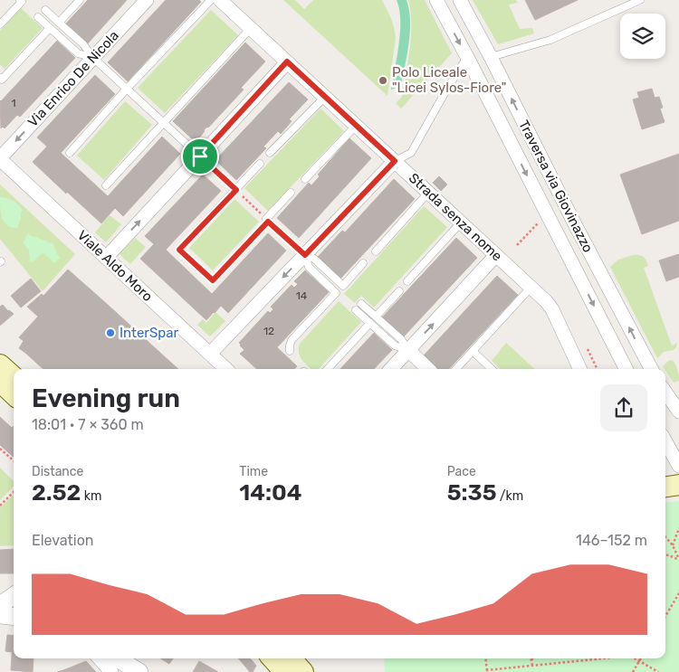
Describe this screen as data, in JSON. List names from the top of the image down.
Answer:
{
  "streets": {
    "street": [
      "Via Enrico De Nicola",
      "Traversa via Giovinazzo",
      "Strada senza nome",
      "Viale Aldo Moro"
    ]
  },
  "crossings": [
    ["Via Enrico De Nicola", "Viale Aldo Moro"]
  ],
  "one_way": ["Via Enrico De Nicola"],
  "places": ["Polo Liceale \"Licei Sylos-Fiore\"", "InterSpar"],
  "house_numbers": ["1", "14", "12"],
  "page": {
    "heading": ["Evening run", "18:01 · 7 × 360 m"],
    "stats": [
      ["Distance", "2.52 km"],
      ["Time", "14:04"],
      ["Pace", "5:35 /km"]
    ],
    "chart": ["Elevation", "146–152 m"]
  }
}
